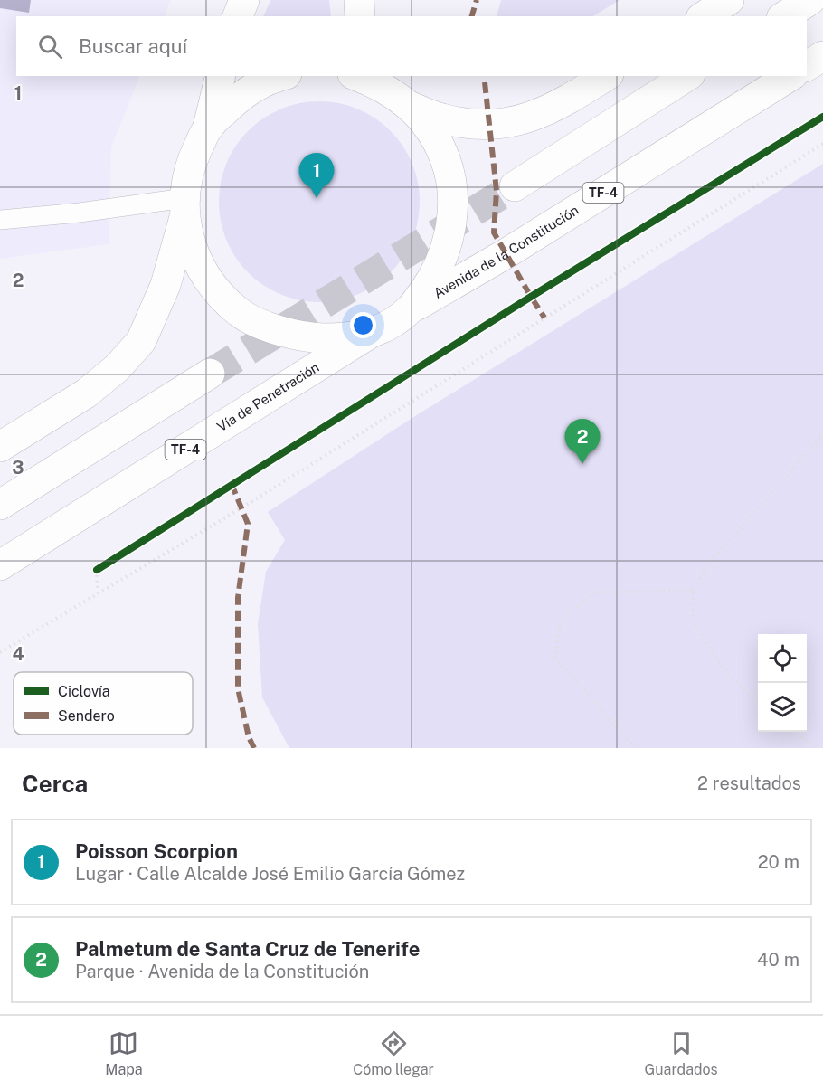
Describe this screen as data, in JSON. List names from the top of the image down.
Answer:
{
  "streets": {
    "main road": ["TF-4", "Avenida de la Constitución", "Vía de Penetración"]
  },
  "crossings": [
    ["TF-4", "Avenida de la Constitución"],
    ["TF-4", "Vía de Penetración"]
  ],
  "legend": ["Ciclovía", "Sendero"],
  "page": {
    "search": "Buscar aquí",
    "pins": ["1", "2"],
    "heading": ["Cerca", "2 resultados"],
    "list": [
      {
        "mark": "1",
        "name": "Poisson Scorpion",
        "note": "Lugar · Calle Alcalde José Emilio García Gómez",
        "value": "20 m"
      },
      {
        "mark": "2",
        "name": "Palmetum de Santa Cruz de Tenerife",
        "note": "Parque · Avenida de la Constitución",
        "value": "40 m"
      }
    ],
    "nav": ["Mapa", "Cómo llegar", "Guardados"]
  },
  "grid": {
    "rows": [
      "1",
      "2",
      "3",
      "4"
    ]
  }
}
